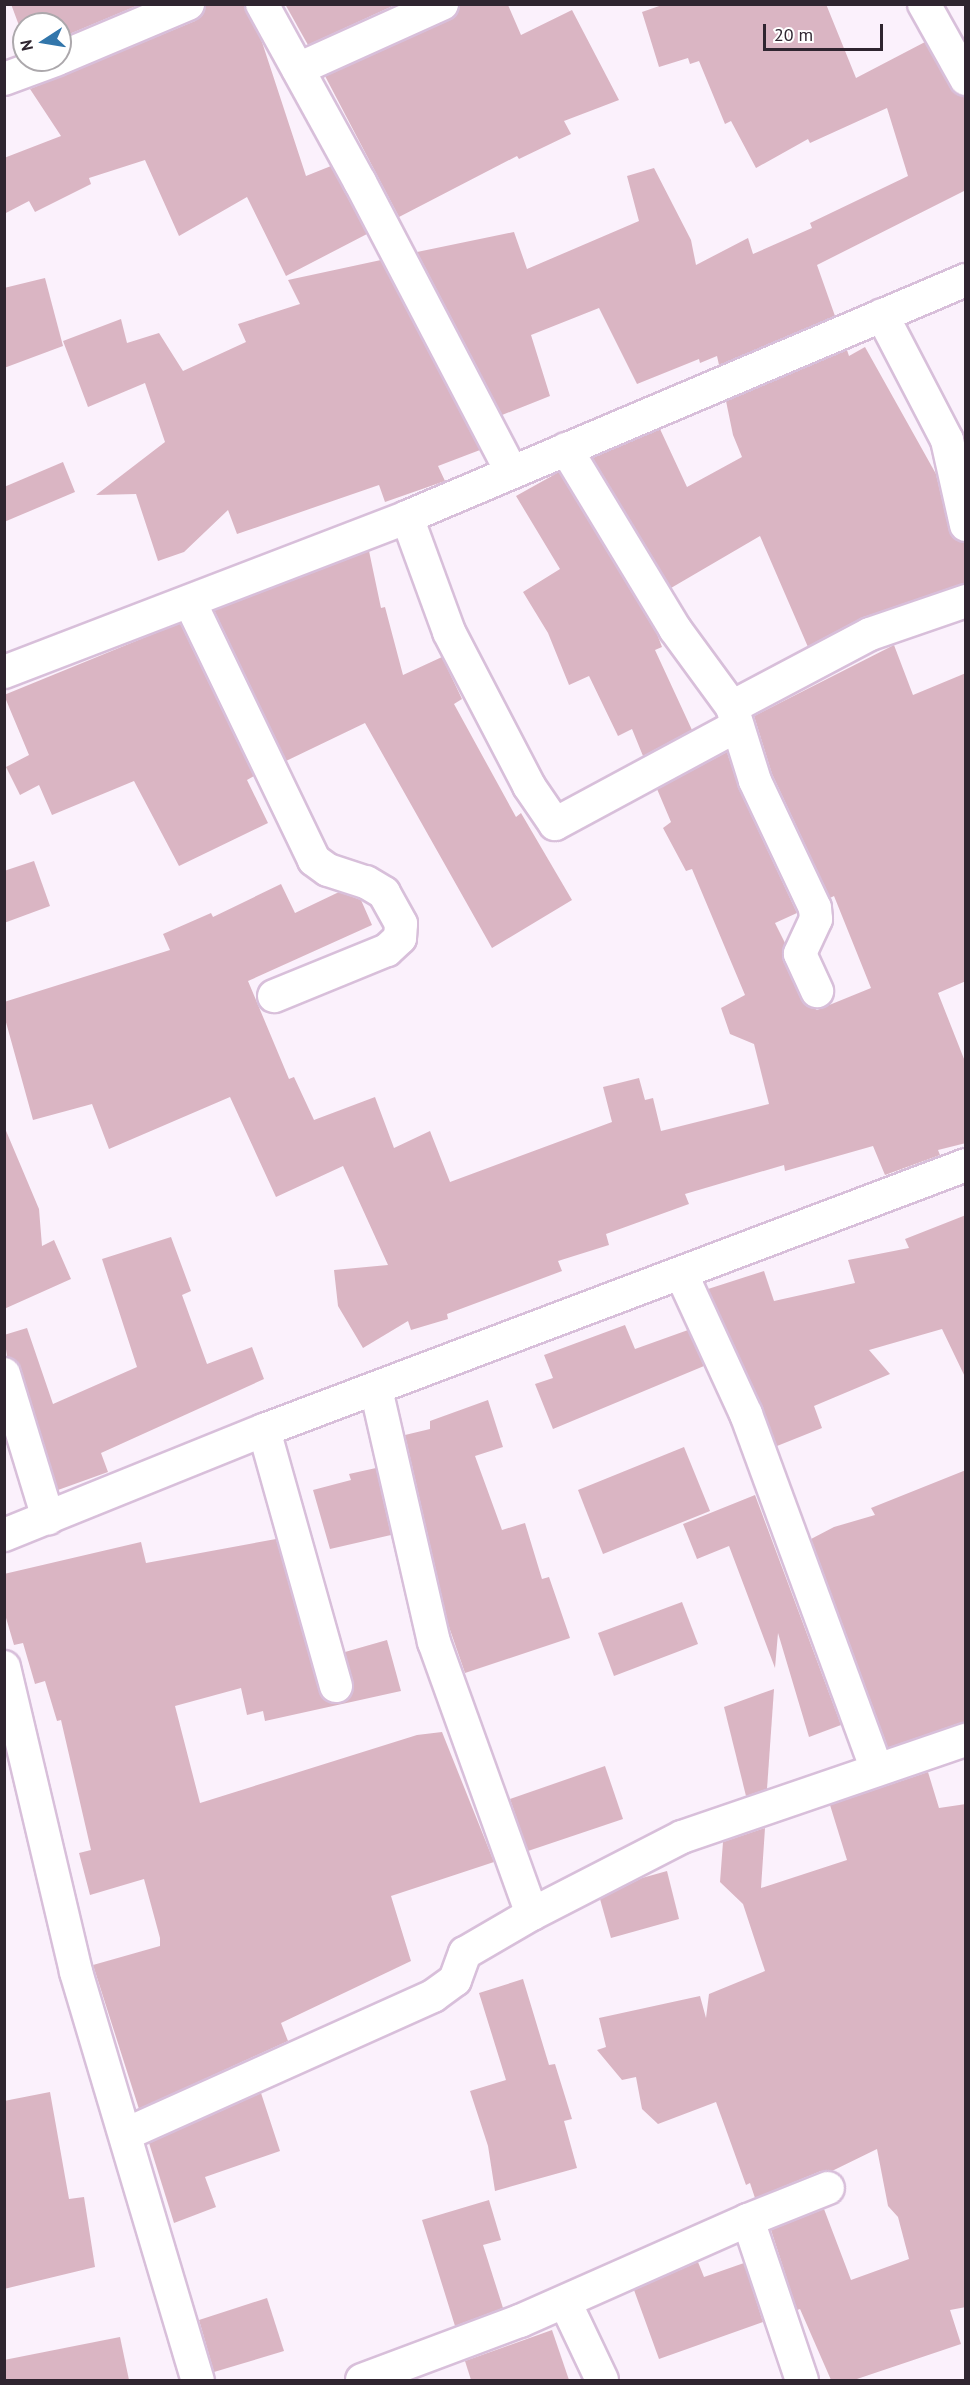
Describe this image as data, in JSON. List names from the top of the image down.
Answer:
{
  "scale_bar": "20 m",
  "north": "left"
}
